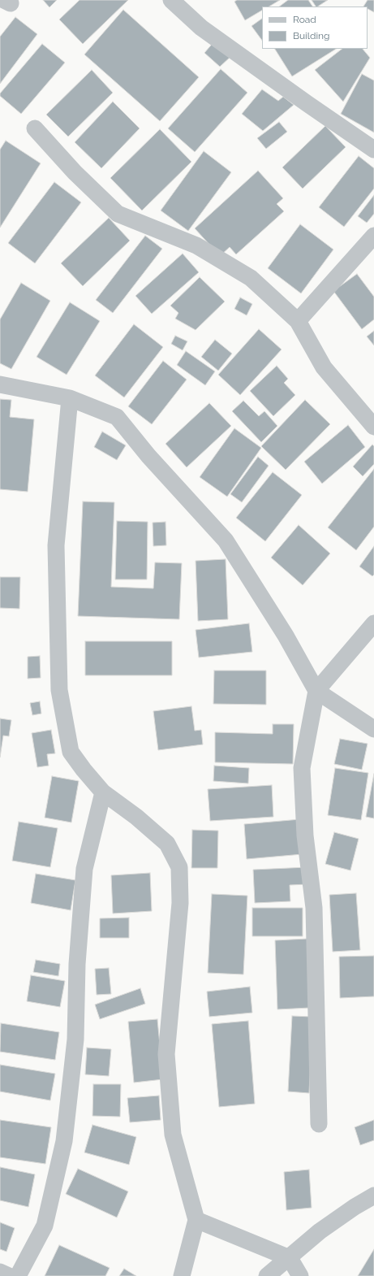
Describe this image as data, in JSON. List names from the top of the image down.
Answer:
{
  "legend": ["Road", "Building"]
}
